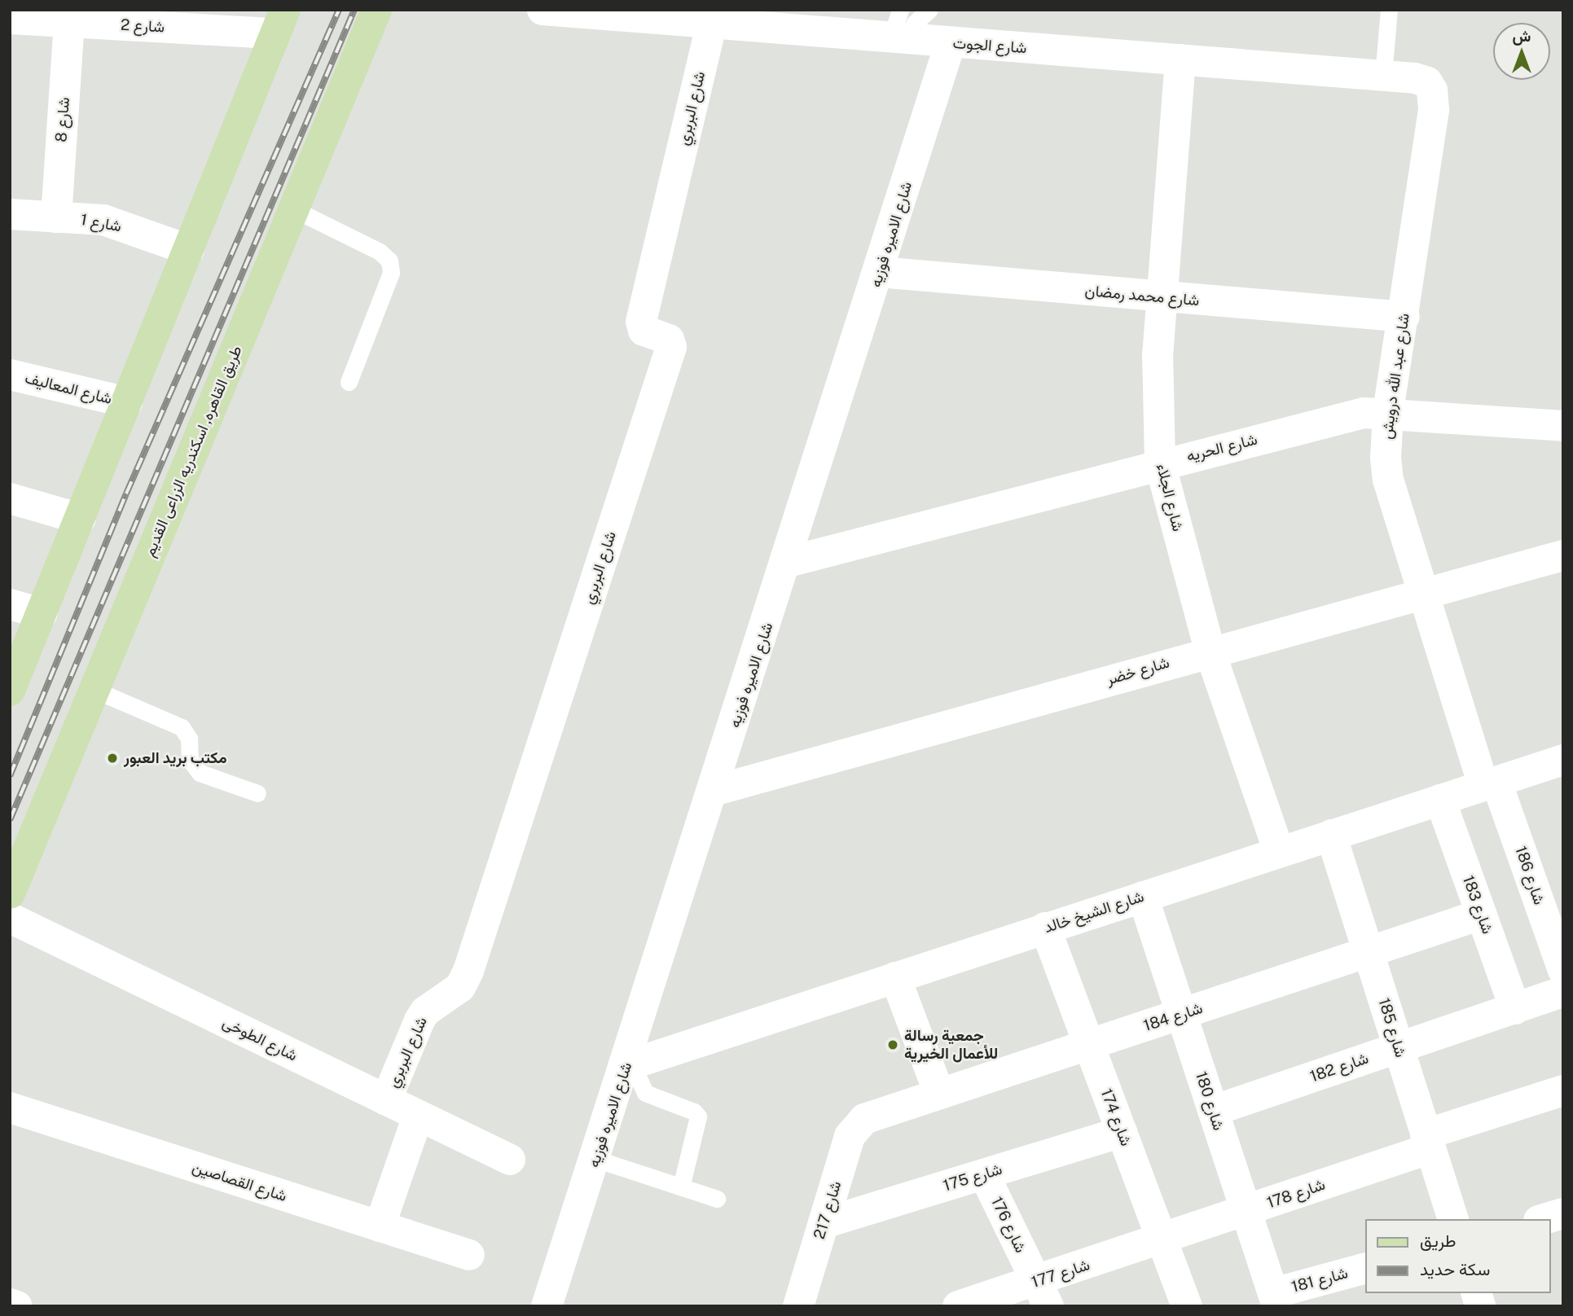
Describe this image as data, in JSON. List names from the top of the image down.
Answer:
{
  "streets": {
    "main road": ["طريق القاهره, اسكندريه الزراعى القديم"],
    "street": [
      "شارع 2",
      "شارع الجوت",
      "شارع البربري",
      "شارع 8",
      "شارع 1",
      "شارع الاميره فوزيه",
      "شارع محمد رمضان",
      "شارع عبد الله درويش",
      "شارع المعاليف",
      "شارع الحريه",
      "شارع الجلاء",
      "شارع خضر",
      "شارع 186",
      "شارع 183",
      "شارع الشيخ خالد",
      "شارع 184",
      "شارع 185",
      "شارع الطوخى",
      "شارع 182",
      "شارع 180",
      "شارع 174",
      "شارع 175",
      "شارع القصاصين",
      "شارع 178",
      "شارع 217",
      "شارع 176",
      "شارع 177",
      "شارع 181"
    ]
  },
  "crossings": [
    ["شارع 2", "شارع 8"],
    ["شارع الجوت", "شارع البربري"],
    ["شارع الجوت", "شارع الاميره فوزيه"],
    ["شارع الجوت", "شارع عبد الله درويش"],
    ["شارع الجوت", "شارع الجلاء"],
    ["شارع البربري", "شارع الطوخى"],
    ["شارع 8", "شارع 1"],
    ["شارع الاميره فوزيه", "شارع محمد رمضان"],
    ["شارع الاميره فوزيه", "شارع الحريه"],
    ["شارع الاميره فوزيه", "شارع خضر"],
    ["شارع الاميره فوزيه", "شارع الشيخ خالد"],
    ["شارع محمد رمضان", "شارع عبد الله درويش"],
    ["شارع محمد رمضان", "شارع الجلاء"],
    ["شارع عبد الله درويش", "شارع الحريه"],
    ["شارع عبد الله درويش", "شارع خضر"],
    ["شارع عبد الله درويش", "شارع 186"],
    ["شارع عبد الله درويش", "شارع الشيخ خالد"],
    ["شارع الحريه", "شارع الجلاء"],
    ["شارع الجلاء", "شارع خضر"],
    ["شارع الجلاء", "شارع الشيخ خالد"],
    ["شارع 186", "شارع الشيخ خالد"],
    ["شارع 183", "شارع الشيخ خالد"],
    ["شارع 183", "شارع 184"],
    ["شارع 183", "شارع 182"],
    ["شارع الشيخ خالد", "شارع 185"],
    ["شارع الشيخ خالد", "شارع 180"],
    ["شارع الشيخ خالد", "شارع 174"],
    ["شارع 184", "شارع 185"],
    ["شارع 184", "شارع 180"],
    ["شارع 184", "شارع 174"],
    ["شارع 184", "شارع 217"],
    ["شارع 185", "شارع 182"],
    ["شارع 185", "شارع 178"],
    ["شارع 182", "شارع 180"],
    ["شارع 180", "شارع 178"],
    ["شارع 180", "شارع 181"],
    ["شارع 174", "شارع 175"],
    ["شارع 174", "شارع 178"],
    ["شارع 174", "شارع 177"],
    ["شارع 175", "شارع 217"],
    ["شارع 175", "شارع 176"],
    ["شارع 178", "شارع 177"],
    ["شارع 176", "شارع 177"]
  ],
  "places": ["مكتب بريد العبور", "جمعية رسالة للأعمال الخيرية"],
  "legend": ["طريق", "سكة حديد"],
  "north": "top"
}
